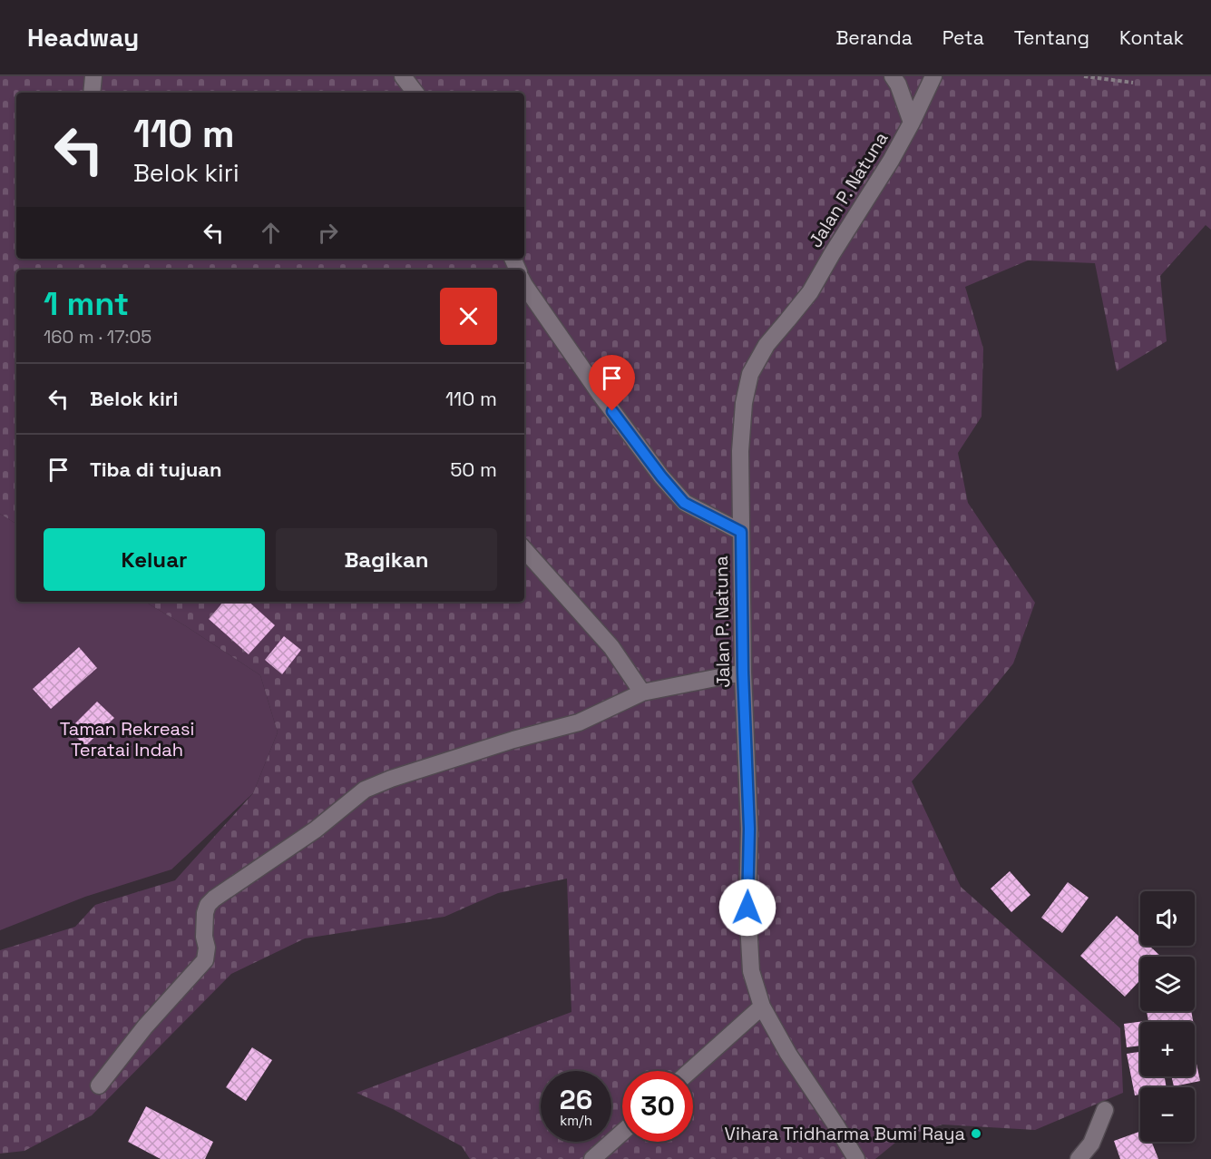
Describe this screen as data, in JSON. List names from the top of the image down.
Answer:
{
  "streets": {
    "street": ["Jalan P. Natuna"]
  },
  "parks": ["Taman Rekreasi Teratai Indah"],
  "places": ["Vihara Tridharma Bumi Raya"],
  "page": {
    "header": "Headway",
    "nav": [
      "Beranda",
      "Peta",
      "Tentang",
      "Kontak"
    ],
    "turn": ["110 m", "Belok kiri"],
    "heading": ["1 mnt", "160 m · 17:05"],
    "list": [
      {
        "name": "Belok kiri",
        "value": "110 m"
      },
      {
        "name": "Tiba di tujuan",
        "value": "50 m"
      }
    ],
    "buttons": ["Keluar", "Bagikan"],
    "map_buttons": ["+", "−"],
    "speed": "26 km/h",
    "limit": "30"
  }
}
